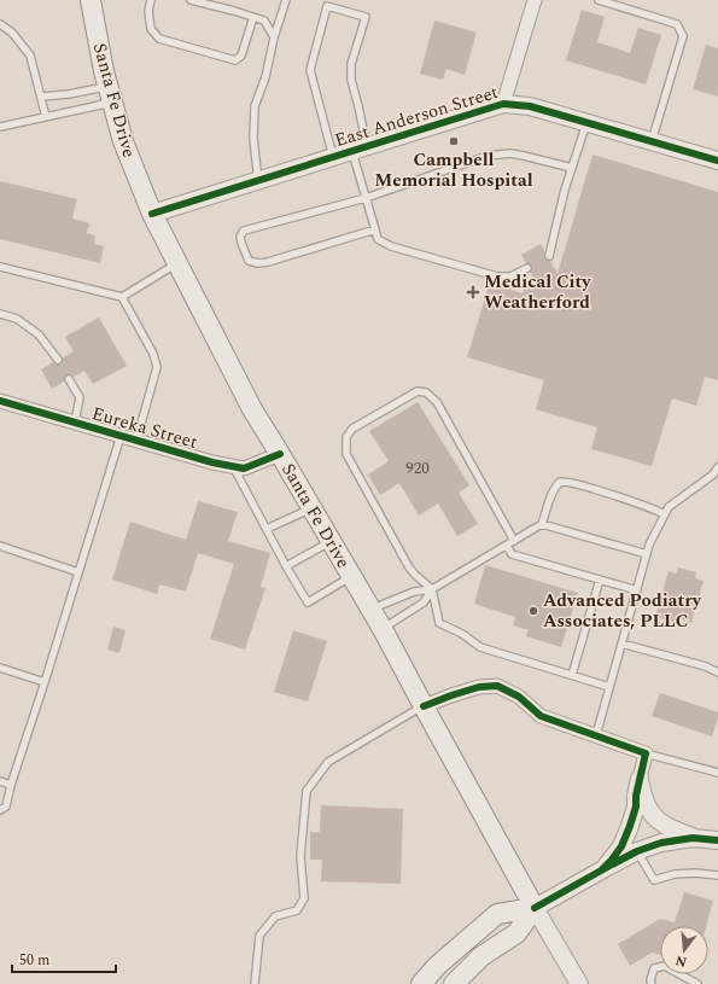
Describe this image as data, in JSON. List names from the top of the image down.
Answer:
{
  "streets": {
    "main road": ["Santa Fe Drive"],
    "street": ["East Anderson Street", "Eureka Street"]
  },
  "crossings": [
    ["Santa Fe Drive", "East Anderson Street"],
    ["Santa Fe Drive", "Eureka Street"]
  ],
  "places": {
    "other": ["Campbell Memorial Hospital", "Advanced Podiatry Associates, PLLC"],
    "health": ["Medical City Weatherford"]
  },
  "house_numbers": ["920"],
  "scale_bar": "50 m",
  "north": "bottom"
}
